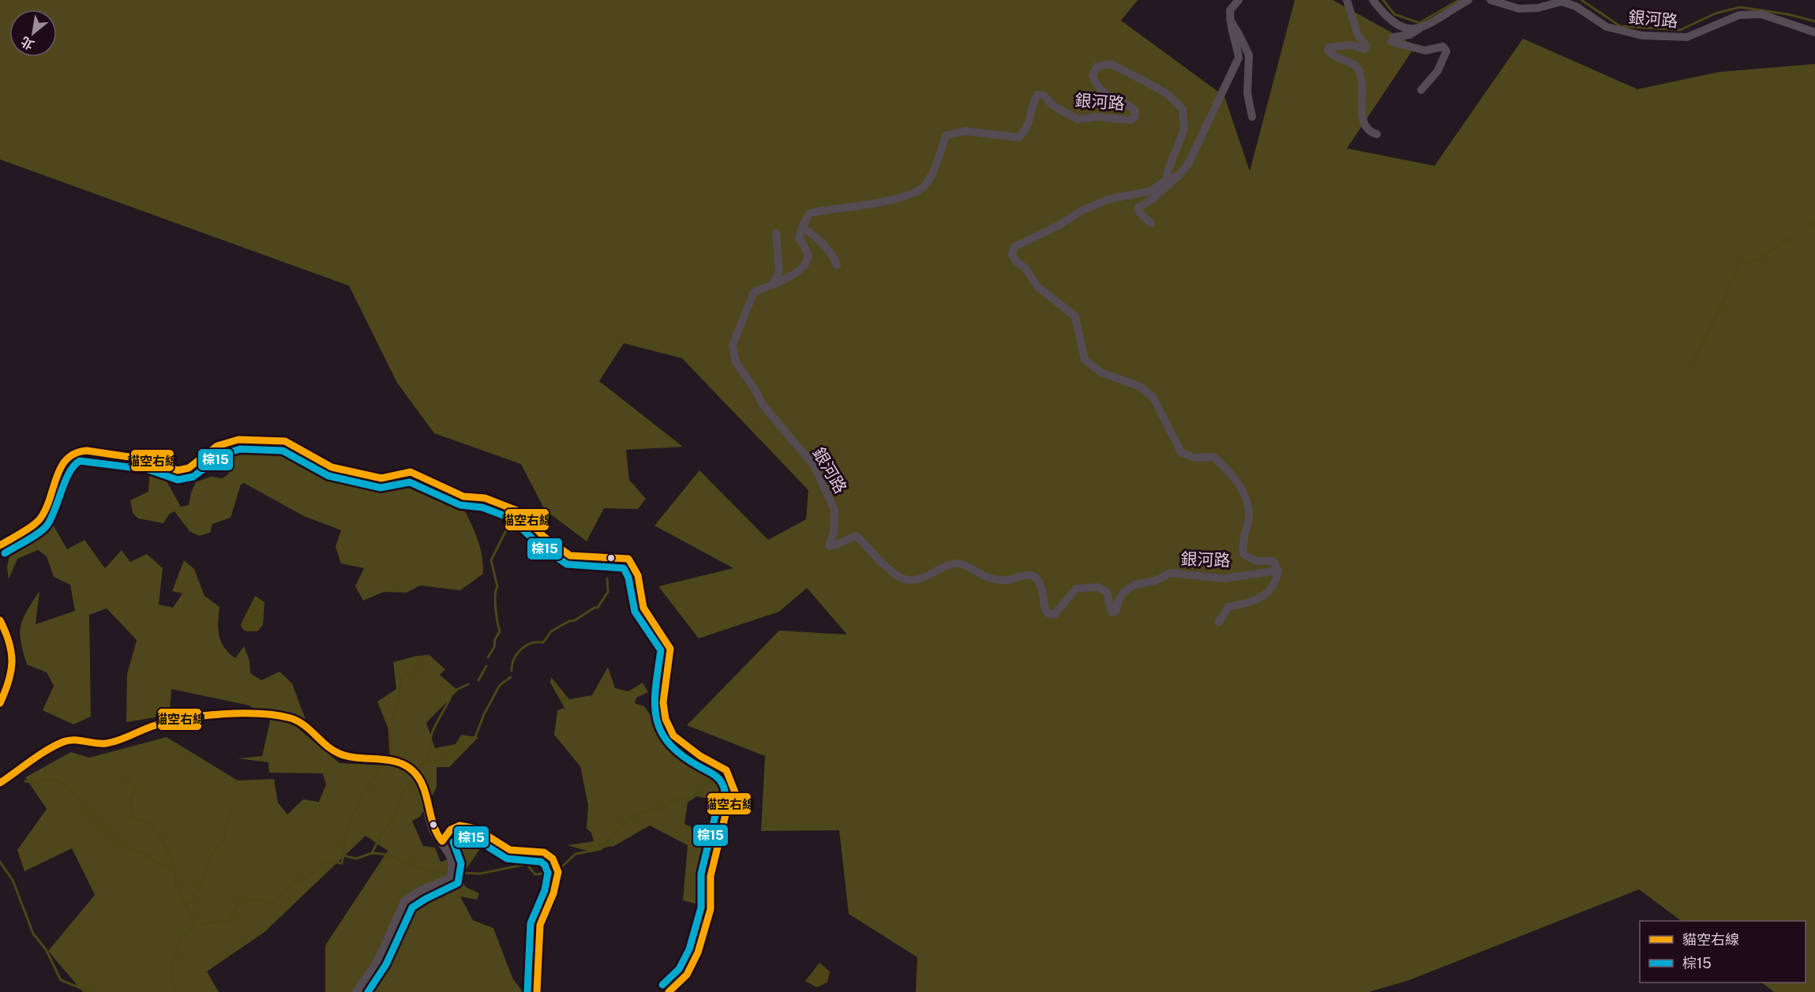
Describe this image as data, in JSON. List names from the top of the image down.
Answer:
{
  "streets": {
    "street": ["銀河路"]
  },
  "lines": ["transit line 貓空右線", "transit line 棕15"],
  "legend": ["貓空右線", "棕15"],
  "north": "bottom left"
}
